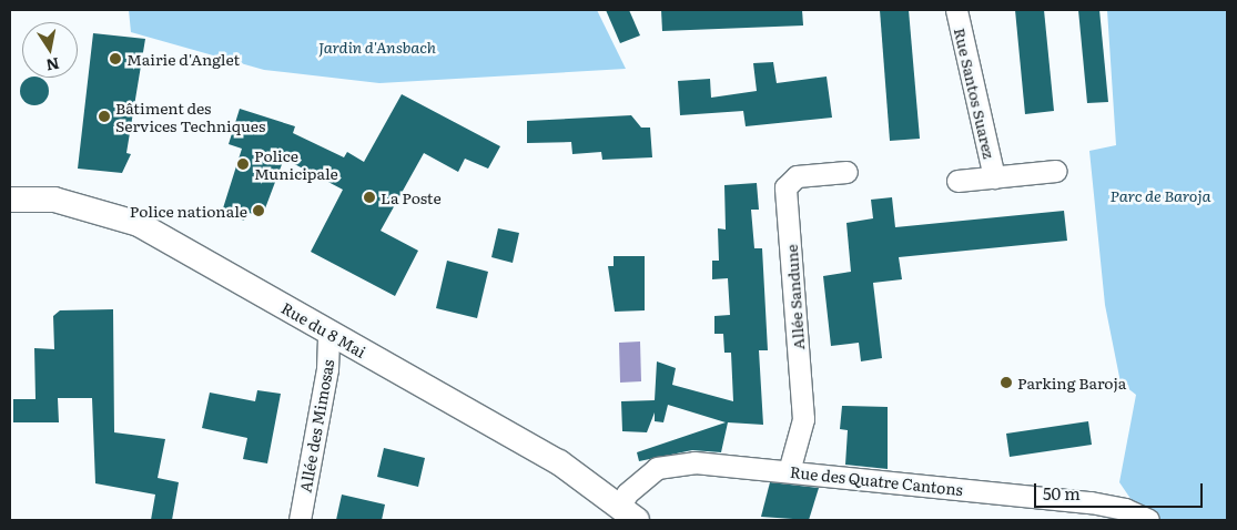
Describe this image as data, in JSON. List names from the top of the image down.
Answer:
{
  "streets": {
    "street": [
      "Rue Santos Suarez",
      "Allée Sandune",
      "Rue du 8 Mai",
      "Allée des Mimosas",
      "Rue des Quatre Cantons"
    ]
  },
  "crossings": [
    ["Allée Sandune", "Rue des Quatre Cantons"],
    ["Rue du 8 Mai", "Allée des Mimosas"],
    ["Rue du 8 Mai", "Rue des Quatre Cantons"]
  ],
  "parks": ["Jardin d'Ansbach", "Parc de Baroja"],
  "places": [
    "Mairie d'Anglet",
    "Bâtiment des Services Techniques",
    "Police Municipale",
    "La Poste",
    "Police nationale",
    "Parking Baroja"
  ],
  "scale_bar": "50 m",
  "north": "bottom"
}
